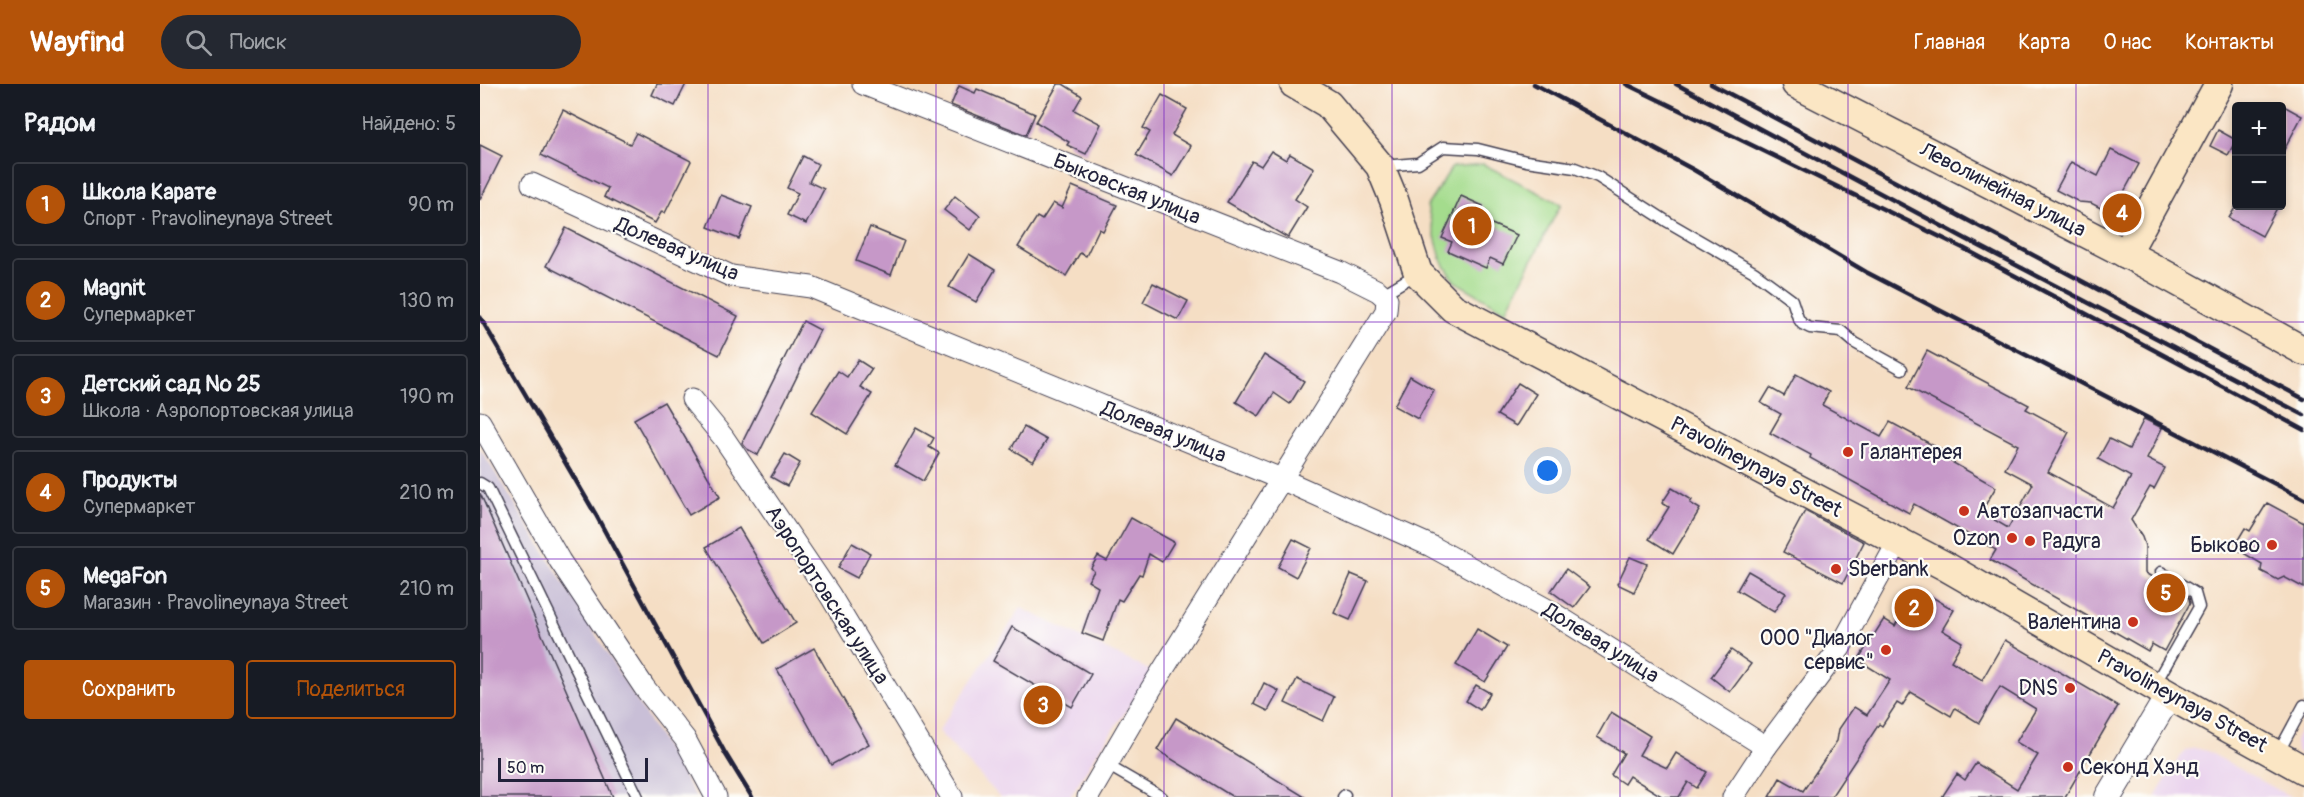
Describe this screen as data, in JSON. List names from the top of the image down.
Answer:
{
  "streets": {
    "main road": ["Леволинейная улица", "Pravolineynaya Street"],
    "street": ["Быковская улица", "Долевая улица", "Аэропортовская улица"]
  },
  "places": [
    "Галантерея",
    "Автозапчасти",
    "Ozon",
    "Радуга",
    "Быково",
    "Sberbank",
    "Валентина",
    "ООО \"Диалог cервис\"",
    "DNS",
    "Секонд Хэнд"
  ],
  "scale_bar": "50 m",
  "page": {
    "header": "Wayfind",
    "search": "Поиск",
    "nav": [
      "Главная",
      "Карта",
      "О нас",
      "Контакты"
    ],
    "heading": ["Рядом", "Найдено: 5"],
    "map_buttons": ["+", "−"],
    "list": [
      {
        "mark": "1",
        "name": "Школа Карате",
        "note": "Спорт · Pravolineynaya Street",
        "value": "90 m"
      },
      {
        "mark": "2",
        "name": "Magnit",
        "note": "Супермаркет",
        "value": "130 m"
      },
      {
        "mark": "3",
        "name": "Детский сад № 25",
        "note": "Школа · Аэропортовская улица",
        "value": "190 m"
      },
      {
        "mark": "4",
        "name": "Продукты",
        "note": "Супермаркет",
        "value": "210 m"
      },
      {
        "mark": "5",
        "name": "MegaFon",
        "note": "Магазин · Pravolineynaya Street",
        "value": "210 m"
      }
    ],
    "pins": [
      "4",
      "1",
      "5",
      "2",
      "3"
    ],
    "buttons": ["Сохранить", "Поделиться"],
    "scale": "50 m"
  }
}
